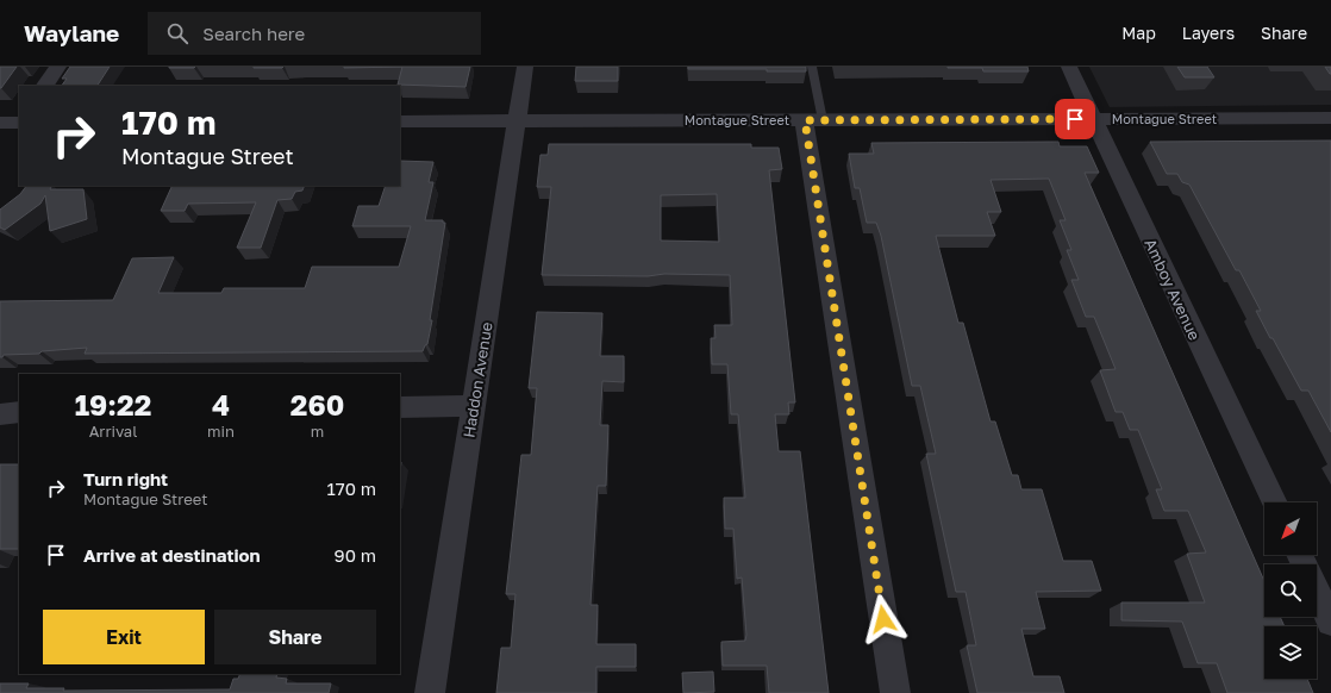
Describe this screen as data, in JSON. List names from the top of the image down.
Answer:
{
  "streets": {
    "street": ["Montague Street", "Amboy Avenue", "Haddon Avenue"]
  },
  "crossings": [
    ["Montague Street", "Amboy Avenue"],
    ["Montague Street", "Haddon Avenue"]
  ],
  "north": "bottom left",
  "page": {
    "header": "Waylane",
    "search": "Search here",
    "nav": ["Map", "Layers", "Share"],
    "turn": ["170 m", "Montague Street"],
    "eta": [
      "19:22",
      "Arrival",
      "4",
      "min",
      "260",
      "m"
    ],
    "list": [
      {
        "name": "Turn right",
        "note": "Montague Street",
        "value": "170 m"
      },
      {
        "name": "Arrive at destination",
        "value": "90 m"
      }
    ],
    "buttons": ["Exit", "Share"]
  }
}
